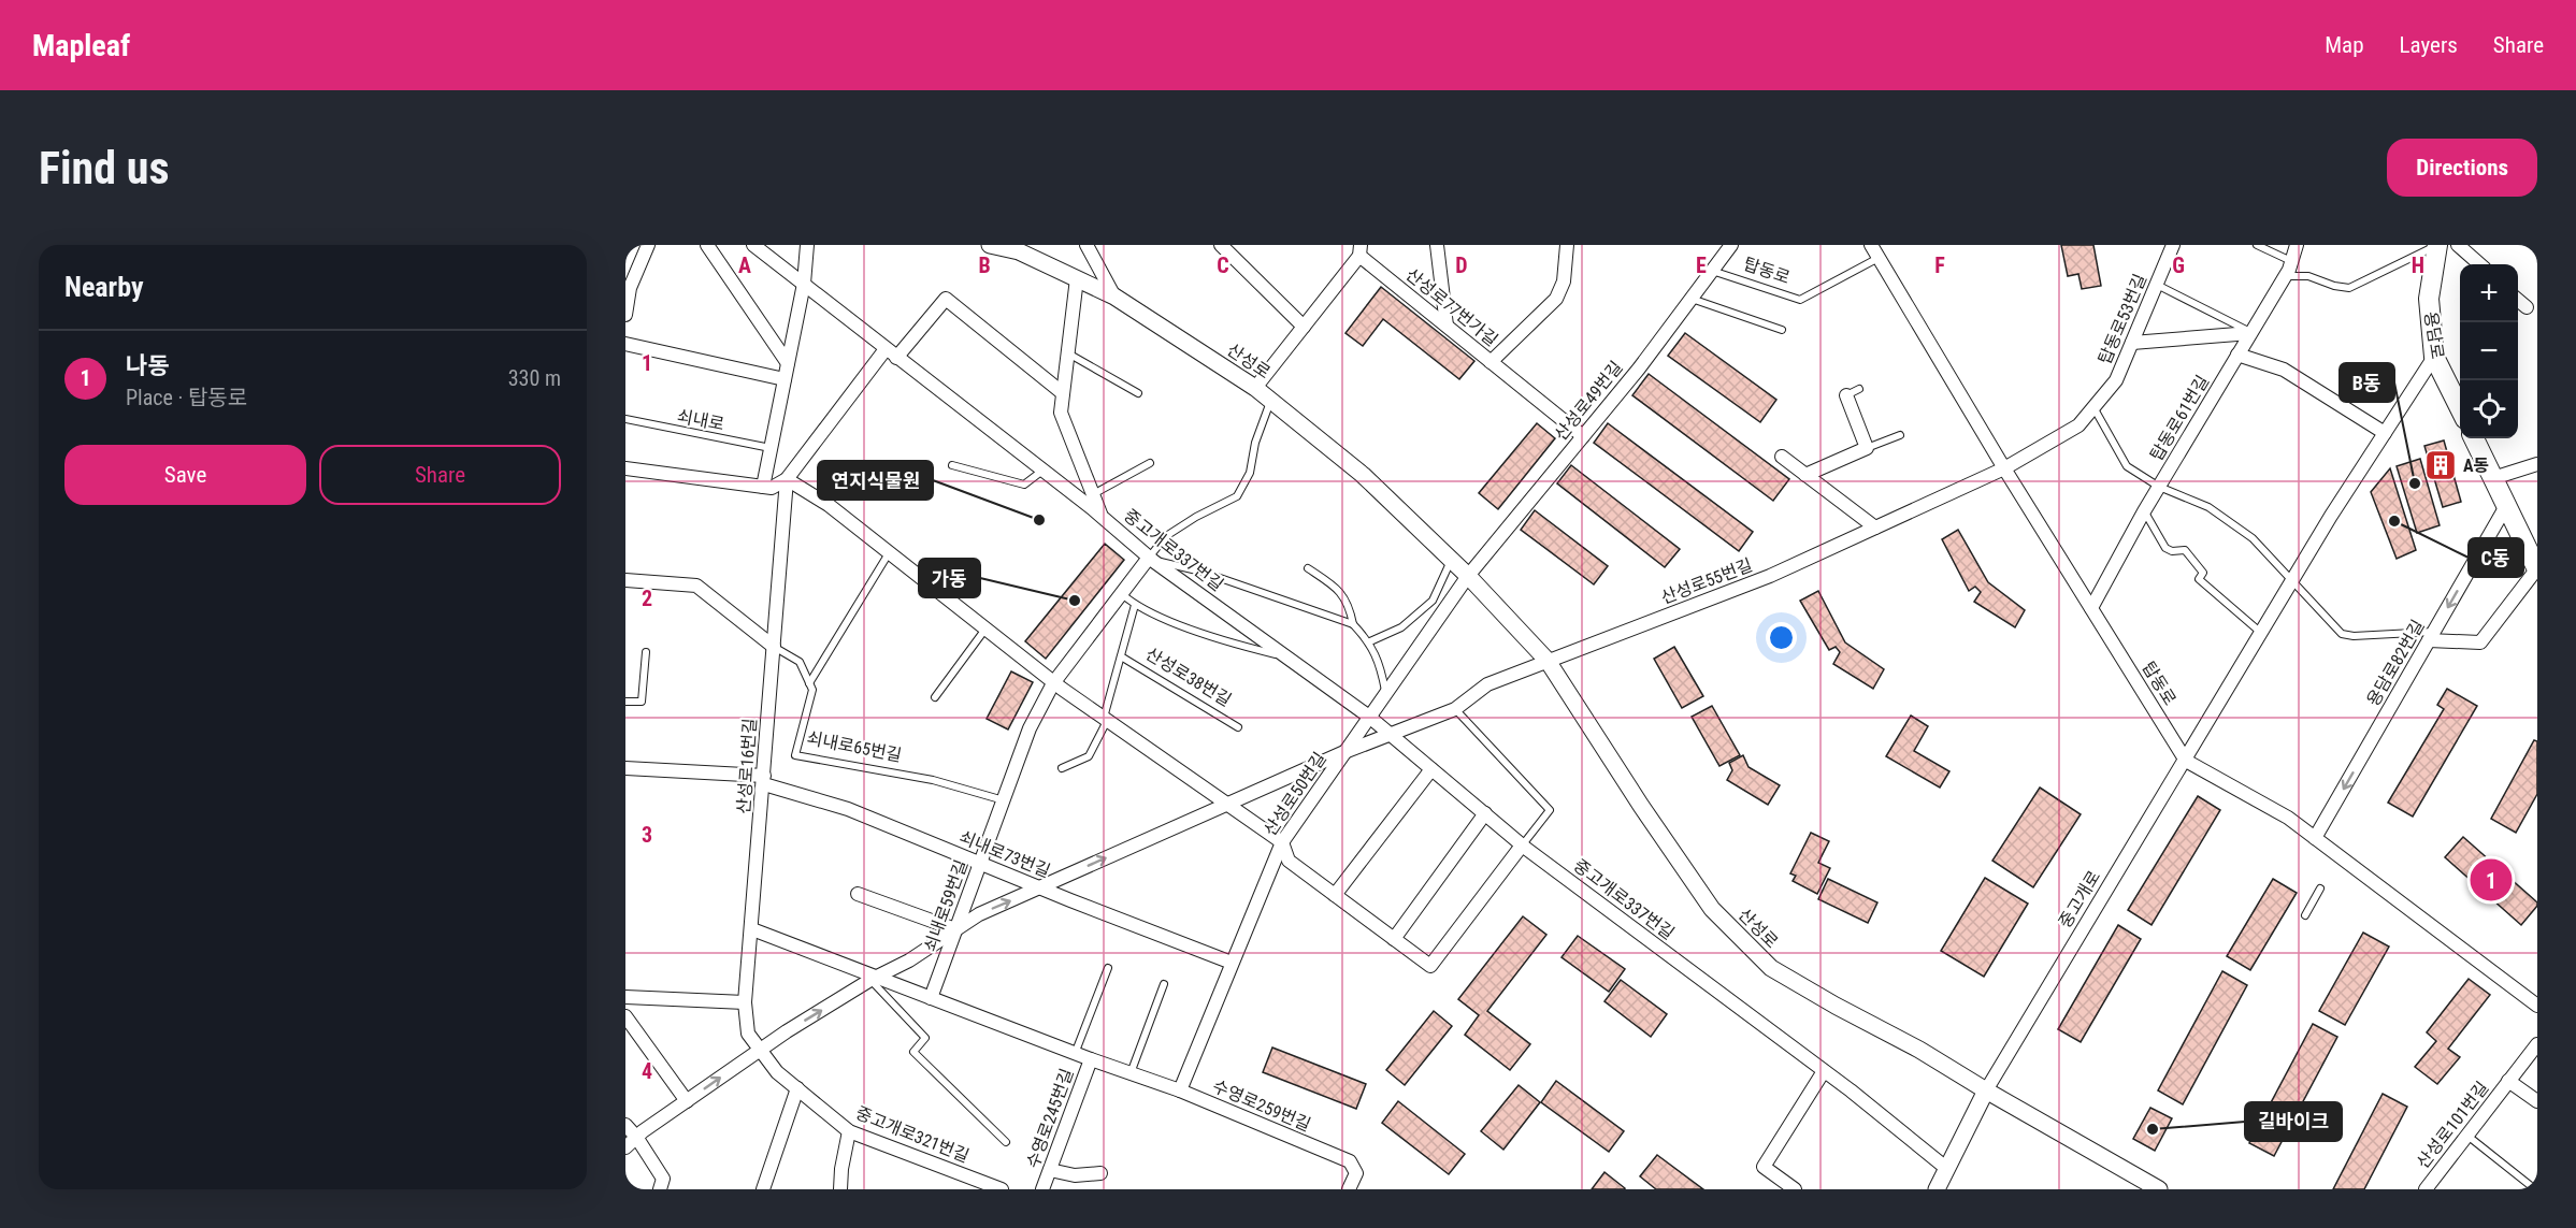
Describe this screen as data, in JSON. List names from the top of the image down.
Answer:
{
  "streets": {
    "main road": ["용담로"],
    "street": [
      "탑동로",
      "산성로77번가길",
      "탑동로53번길",
      "산성로",
      "산성로49번길",
      "탑동로61번길",
      "중고개로337번길",
      "산성로55번길",
      "용담로82번길",
      "산성로16번길",
      "산성로50번길",
      "쇠내로73번길",
      "중고개로",
      "쇠내로59번길",
      "수영로259번길",
      "수영로245번길",
      "산성로101번길",
      "중고개로321번길"
    ],
    "lane": ["쇠내로", "산성로38번길", "쇠내로65번길"]
  },
  "crossings": [
    ["탑동로", "탑동로53번길"],
    ["탑동로", "산성로49번길"],
    ["탑동로", "탑동로61번길"],
    ["탑동로", "산성로55번길"],
    ["탑동로", "용담로82번길"],
    ["탑동로", "중고개로"],
    ["산성로77번가길", "산성로49번길"],
    ["탑동로53번길", "산성로55번길"],
    ["용담로", "탑동로61번길"],
    ["용담로", "중고개로"],
    ["산성로", "산성로49번길"],
    ["산성로", "산성로55번길"],
    ["산성로", "산성로50번길"],
    ["산성로", "중고개로"],
    ["산성로49번길", "산성로50번길"],
    ["중고개로337번길", "산성로55번길"],
    ["중고개로337번길", "산성로38번길"],
    ["중고개로337번길", "산성로50번길"],
    ["중고개로337번길", "중고개로"],
    ["중고개로337번길", "쇠내로59번길"],
    ["산성로55번길", "산성로50번길"],
    ["쇠내로65번길", "쇠내로59번길"],
    ["산성로16번길", "쇠내로73번길"],
    ["산성로16번길", "수영로259번길"],
    ["산성로16번길", "중고개로321번길"],
    ["산성로50번길", "쇠내로73번길"],
    ["산성로50번길", "수영로259번길"],
    ["쇠내로73번길", "쇠내로59번길"],
    ["쇠내로59번길", "수영로259번길"],
    ["수영로259번길", "수영로245번길"]
  ],
  "one_way": ["용담로82번길"],
  "places": {
    "building": ["A동"],
    "other": [
      "B동",
      "연지식물원",
      "C동",
      "가동",
      "길바이크"
    ]
  },
  "page": {
    "header": "Mapleaf",
    "nav": ["Map", "Layers", "Share"],
    "buttons": [
      "Directions",
      ["Save", "Share"]
    ],
    "title": "Find us",
    "heading": "Nearby",
    "map_buttons": ["+", "−"],
    "list": [
      {
        "mark": "1",
        "name": "나동",
        "note": "Place · 탑동로",
        "value": "330 m"
      }
    ],
    "pins": "1"
  },
  "grid": {
    "columns": [
      "A",
      "B",
      "C",
      "D",
      "E",
      "F",
      "G",
      "H"
    ],
    "rows": [
      "1",
      "2",
      "3",
      "4"
    ]
  }
}
